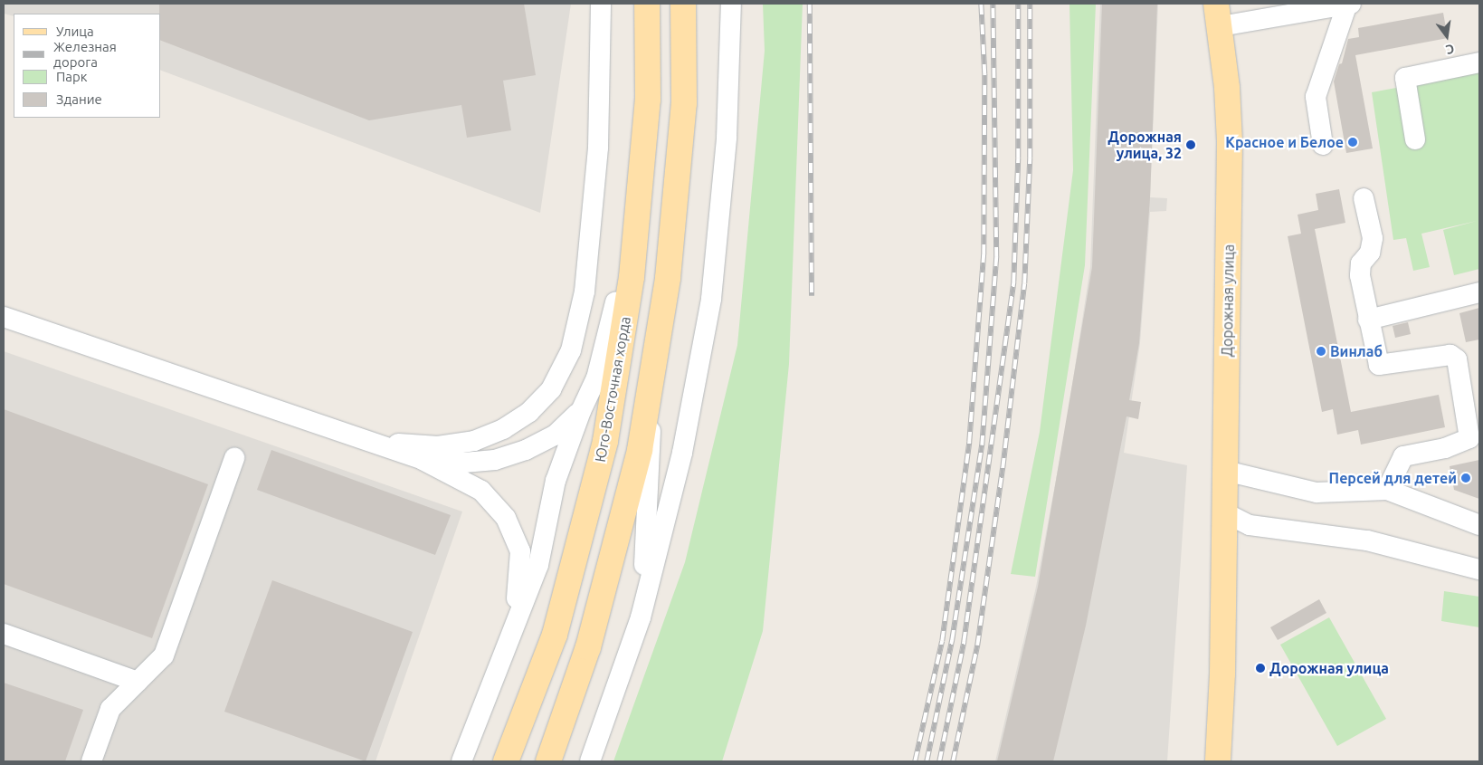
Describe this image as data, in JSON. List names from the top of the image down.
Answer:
{
  "streets": {
    "main road": ["Дорожная улица", "Юго-Восточная хорда"]
  },
  "places": [
    "Красное и Белое",
    "Дорожная улица, 32",
    "Винлаб",
    "Персей для детей",
    "Дорожная улица"
  ],
  "legend": [
    "Улица",
    "Железная дорога",
    "Парк",
    "Здание"
  ],
  "north": "bottom"
}
